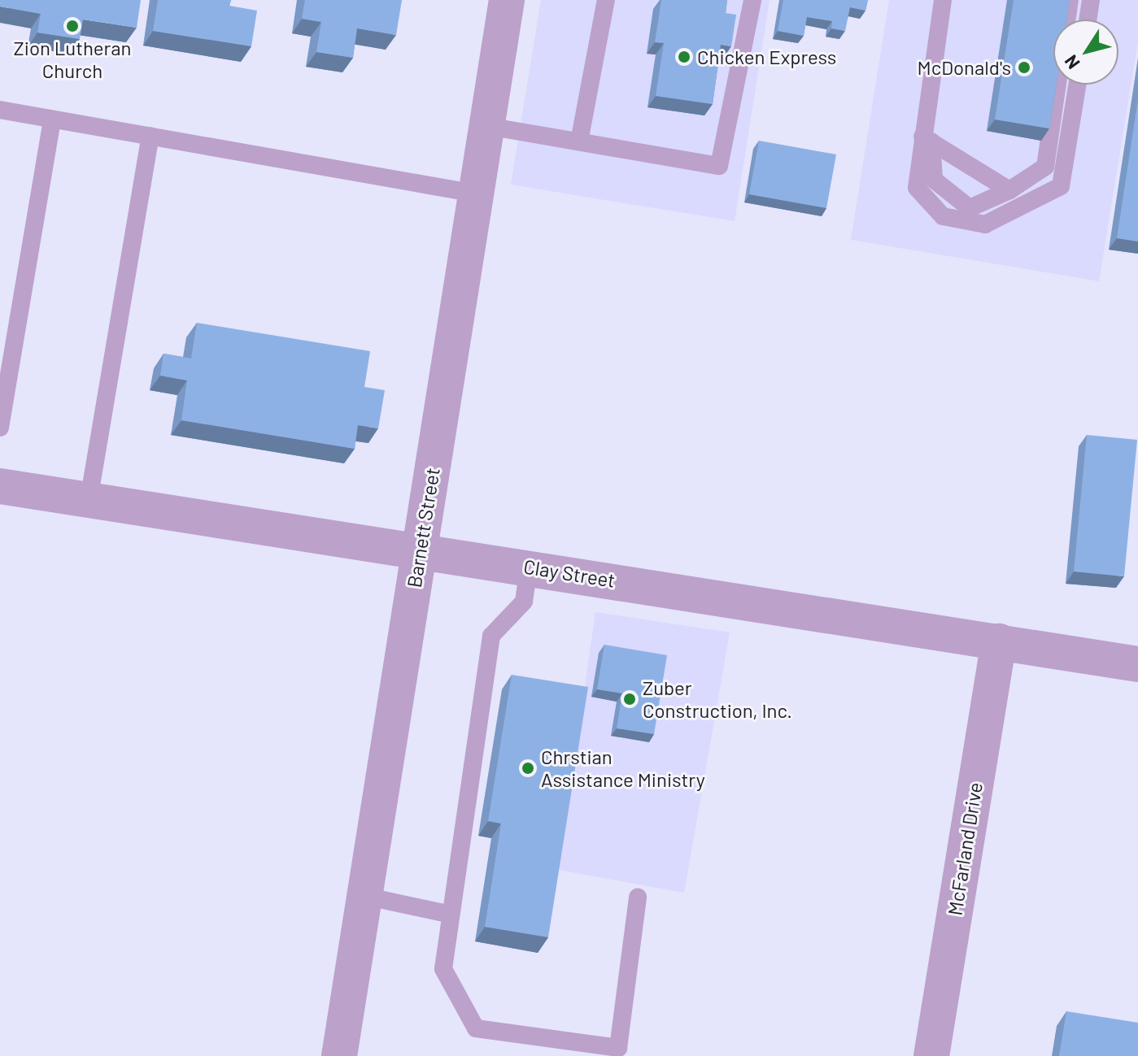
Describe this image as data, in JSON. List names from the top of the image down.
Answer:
{
  "streets": {
    "street": ["Barnett Street", "Clay Street", "McFarland Drive"]
  },
  "crossings": [
    ["Barnett Street", "Clay Street"],
    ["Clay Street", "McFarland Drive"]
  ],
  "places": [
    "Zion Lutheran Church",
    "Chicken Express",
    "McDonald's",
    "Zuber Construction, Inc.",
    "Chrstian Assistance Ministry"
  ],
  "north": "bottom left"
}
